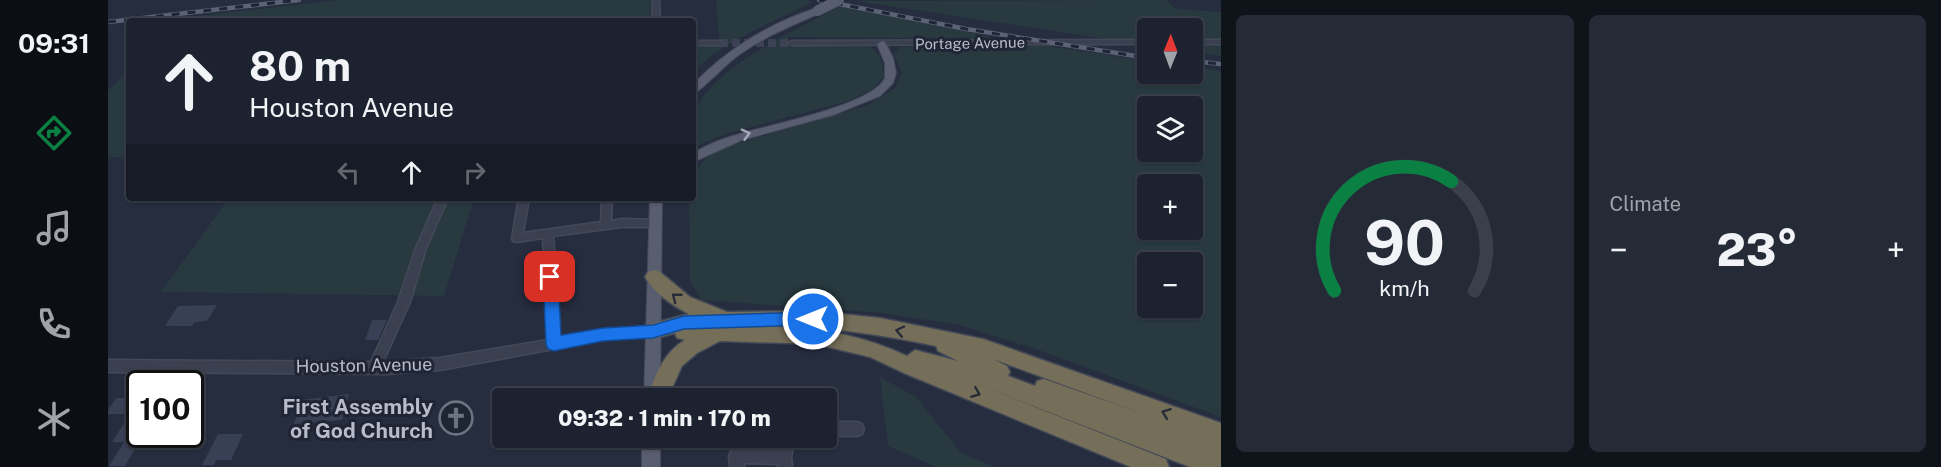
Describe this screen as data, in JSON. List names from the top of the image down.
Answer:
{
  "streets": {
    "street": ["Portage Avenue", "Houston Avenue"]
  },
  "places": {
    "church": ["First Assembly of God Church"]
  },
  "north": "top",
  "page": {
    "tabs": "09:31",
    "tile": "Climate",
    "map_buttons": ["+", "−"],
    "turn": ["80 m", "Houston Avenue"],
    "heat": ["−", "23°", "+"],
    "limit": "100",
    "trip": "09:32 · 1 min · 170 m",
    "gauge": ["90", "km/h"]
  }
}
